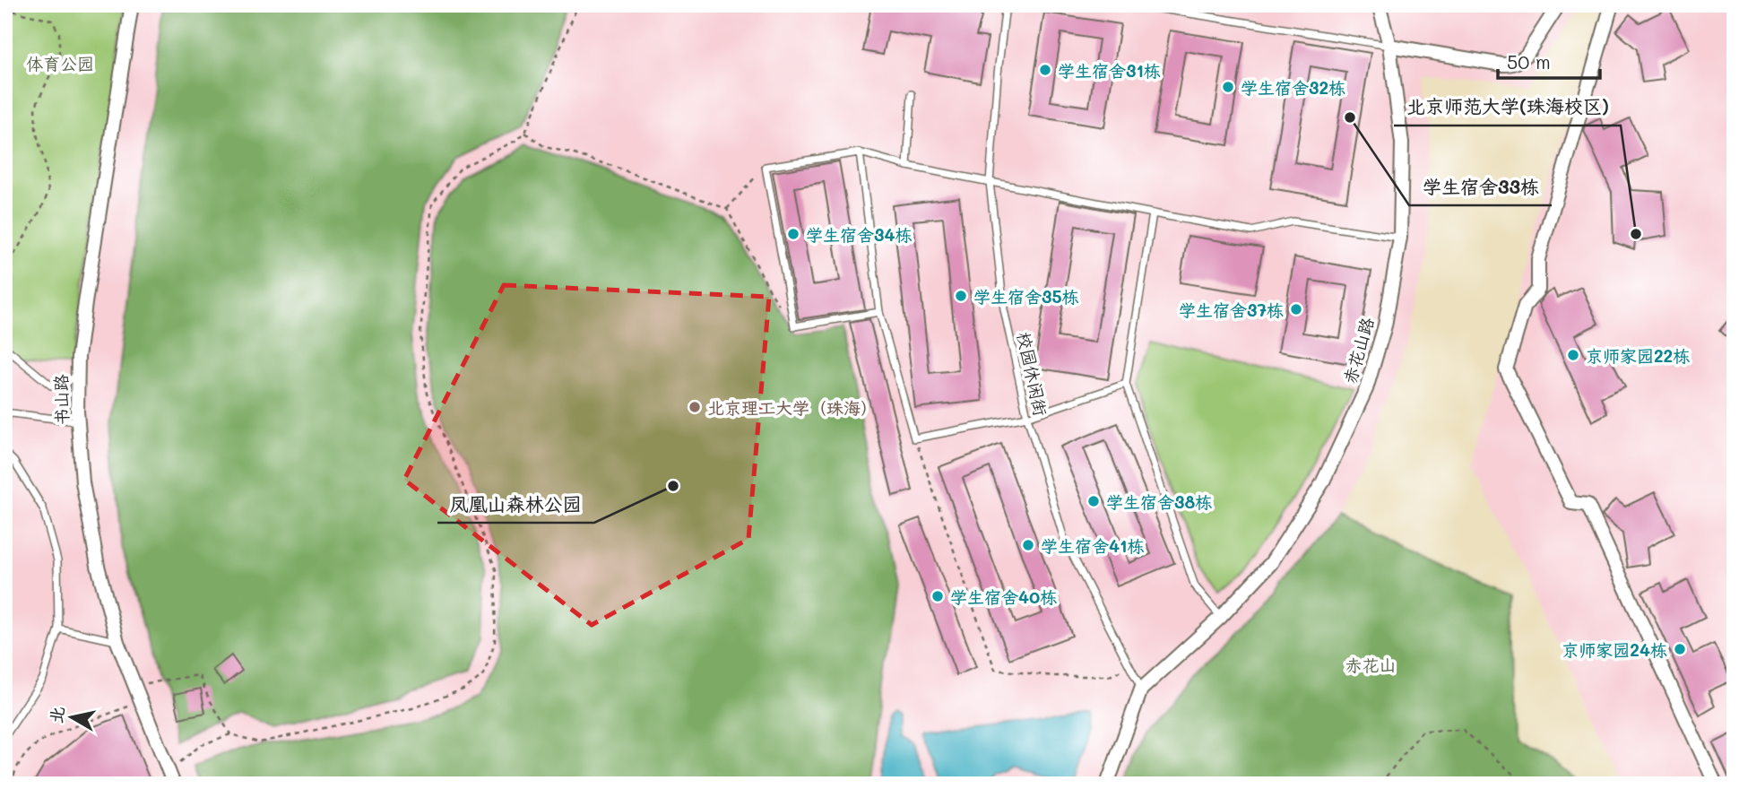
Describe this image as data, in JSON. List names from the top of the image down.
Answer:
{
  "streets": {
    "street": ["赤花山路", "书山路"],
    "lane": ["校园休闲街"]
  },
  "crossings": [
    ["赤花山路", "校园休闲街"]
  ],
  "parks": ["体育公园", "赤花山"],
  "places": [
    "学生宿舍31栋",
    "学生宿舍32栋",
    "学生宿舍33栋",
    "学生宿舍34栋",
    "北京师范大学(珠海校区)",
    "学生宿舍35栋",
    "学生宿舍37栋",
    "京师家园22栋",
    "北京理工大学（珠海）",
    "凤凰山森林公园",
    "学生宿舍38栋",
    "学生宿舍41栋",
    "学生宿舍40栋",
    "京师家园24栋"
  ],
  "scale_bar": "50 m",
  "north": "left"
}
